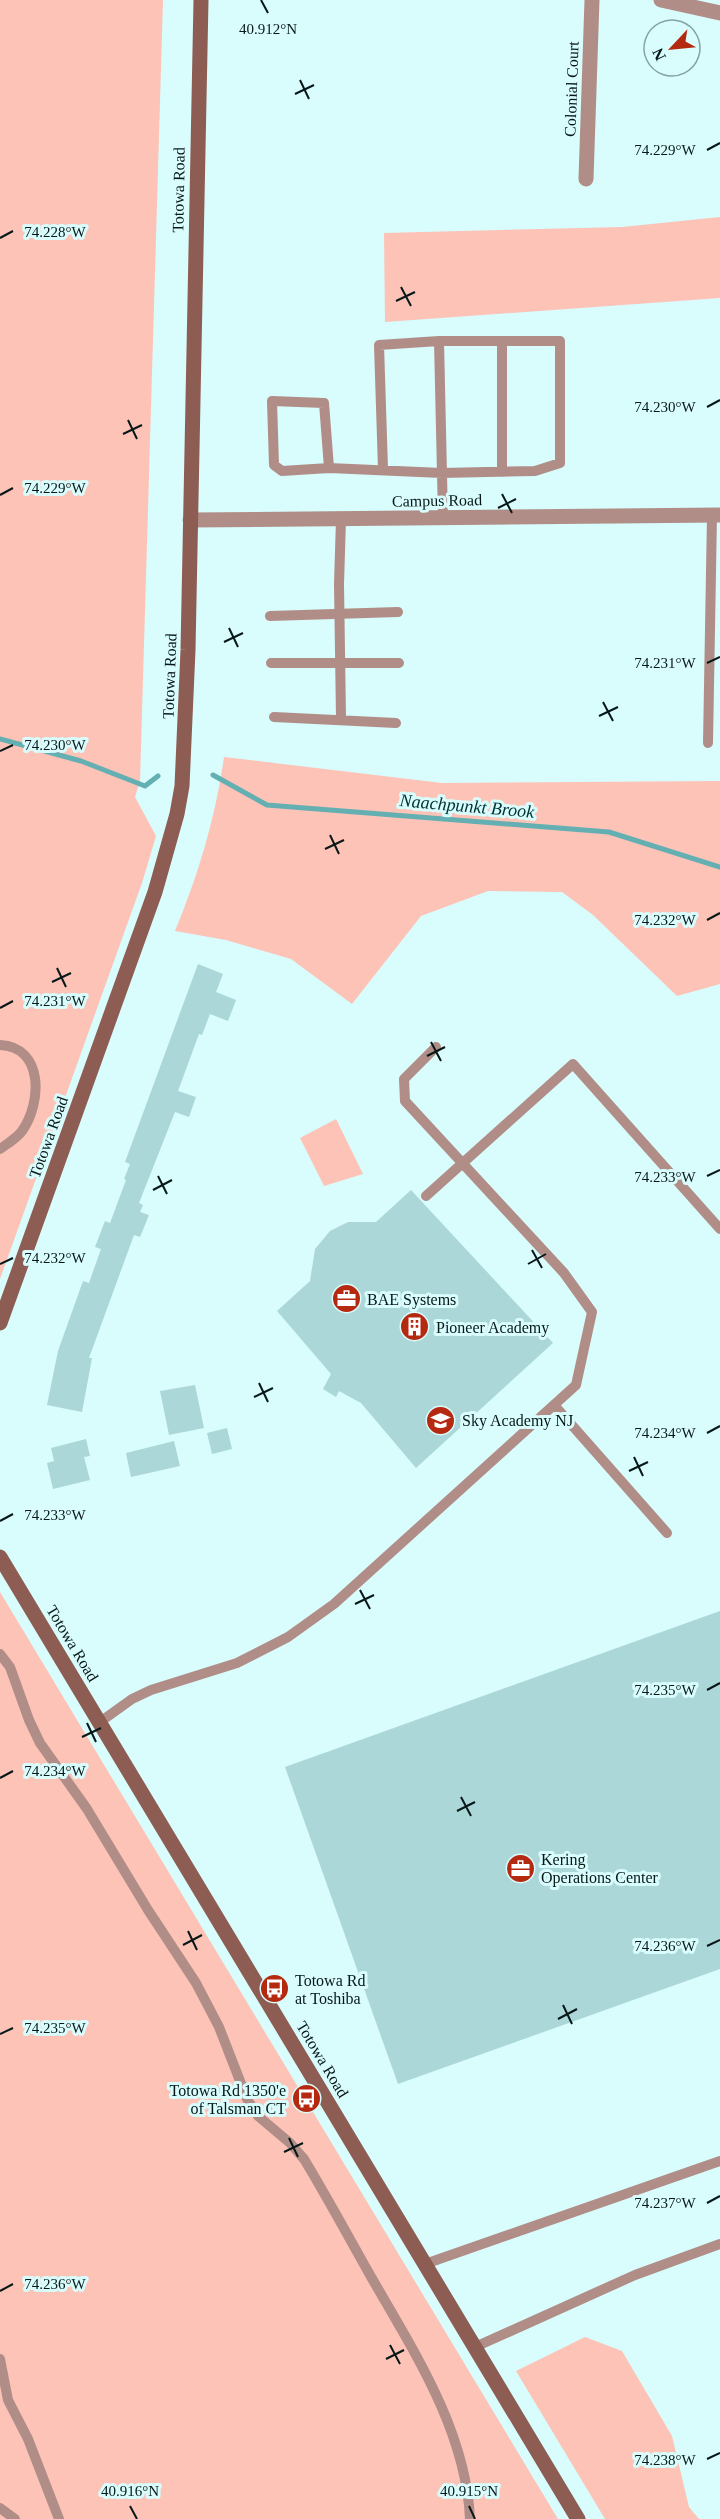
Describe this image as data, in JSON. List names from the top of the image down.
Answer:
{
  "streets": {
    "main road": ["Totowa Road"],
    "street": ["Colonial Court", "Campus Road"]
  },
  "crossings": [
    ["Totowa Road", "Campus Road"]
  ],
  "water": ["Naachpunkt Brook"],
  "places": {
    "office": ["BAE Systems", "Kering Operations Center"],
    "building": ["Pioneer Academy"],
    "school or university": ["Sky Academy NJ"],
    "bus stop": ["Totowa Rd at Toshiba", "Totowa Rd 1350'e of Talsman CT"]
  },
  "north": "bottom left",
  "coordinates": [
    "40.912°N",
    "74.229°W",
    "74.228°W",
    "74.230°W",
    "74.231°W",
    "74.232°W",
    "74.233°W",
    "74.234°W",
    "74.235°W",
    "74.236°W",
    "74.237°W",
    "74.238°W",
    "40.916°N",
    "40.915°N"
  ]
}
